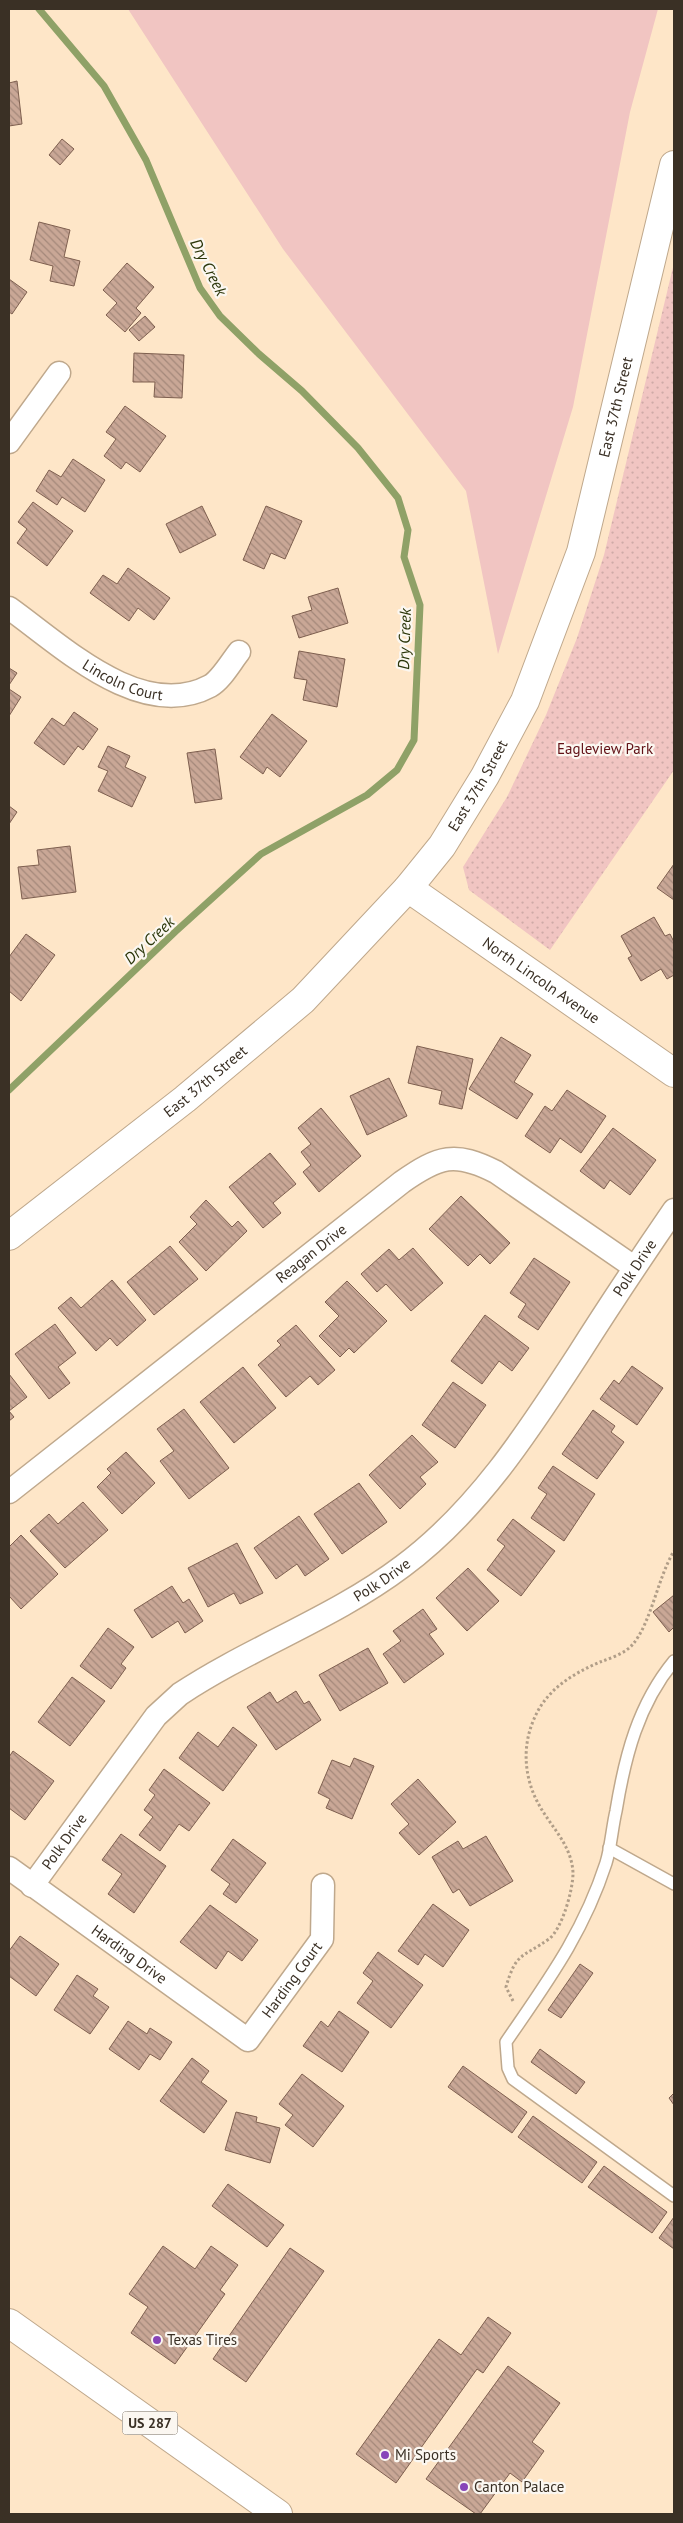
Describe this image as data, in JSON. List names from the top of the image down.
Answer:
{
  "streets": {
    "main road": ["East 37th Street", "North Lincoln Avenue", "US 287"],
    "street": [
      "Lincoln Court",
      "Reagan Drive",
      "Polk Drive",
      "Harding Drive",
      "Harding Court"
    ]
  },
  "crossings": [
    ["East 37th Street", "North Lincoln Avenue"],
    ["Reagan Drive", "Polk Drive"],
    ["Polk Drive", "Harding Drive"],
    ["Harding Drive", "Harding Court"]
  ],
  "water": ["Dry Creek"],
  "parks": ["Eagleview Park"],
  "places": ["Texas Tires", "Mi Sports", "Canton Palace"]
}
